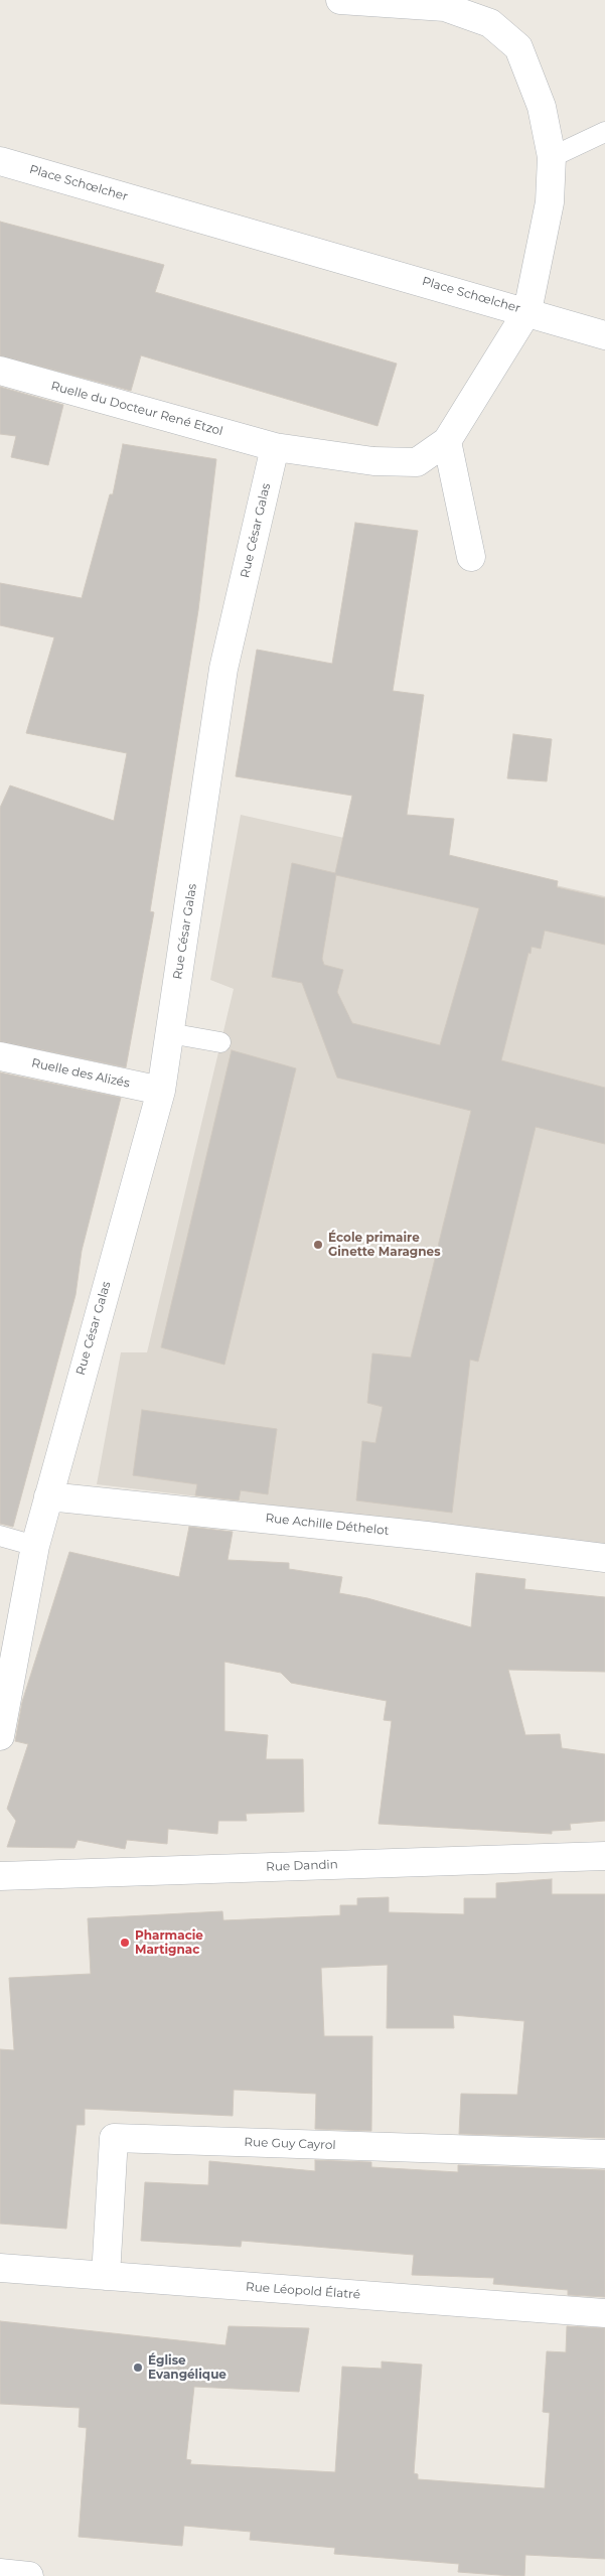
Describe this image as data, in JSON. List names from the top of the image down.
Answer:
{
  "streets": {
    "street": [
      "Place Schœlcher",
      "Ruelle du Docteur René Etzol",
      "Rue César Galas",
      "Ruelle des Alizés",
      "Rue Achille Déthelot",
      "Rue Dandin",
      "Rue Guy Cayrol",
      "Rue Léopold Élatré"
    ]
  },
  "crossings": [
    ["Ruelle du Docteur René Etzol", "Rue César Galas"],
    ["Rue César Galas", "Ruelle des Alizés"],
    ["Rue César Galas", "Rue Achille Déthelot"],
    ["Rue Guy Cayrol", "Rue Léopold Élatré"]
  ],
  "places": ["École primaire Ginette Maragnes", "Pharmacie Martignac", "Église Evangélique"]
}
